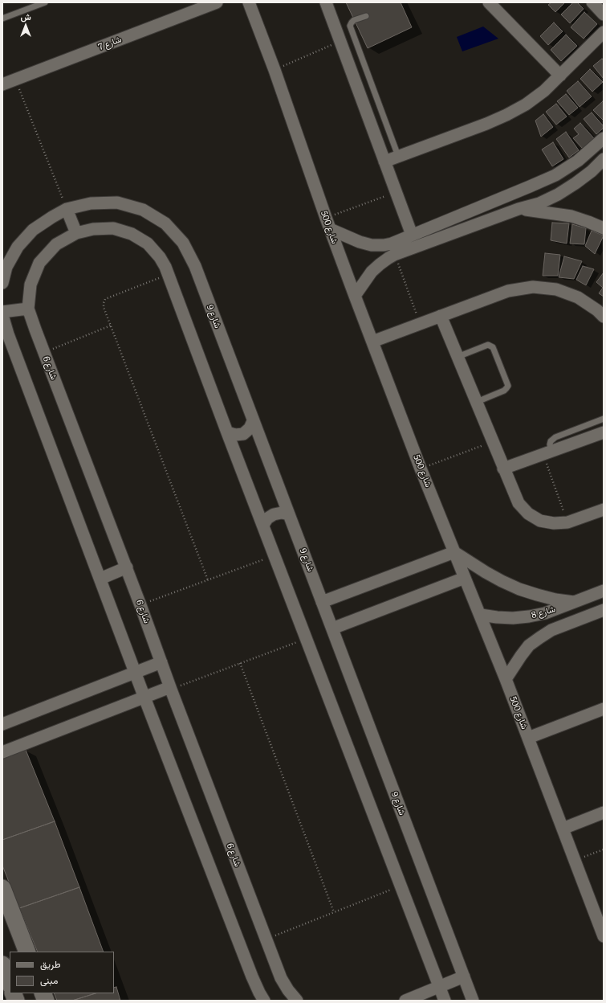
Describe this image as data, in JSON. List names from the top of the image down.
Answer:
{
  "streets": {
    "street": [
      "شارع 7",
      "شارع 500",
      "شارع 9",
      "شارع 6",
      "شارع 8"
    ]
  },
  "crossings": [
    ["شارع 500", "شارع 8"]
  ],
  "legend": ["طريق", "مبنى"],
  "north": "top"
}
